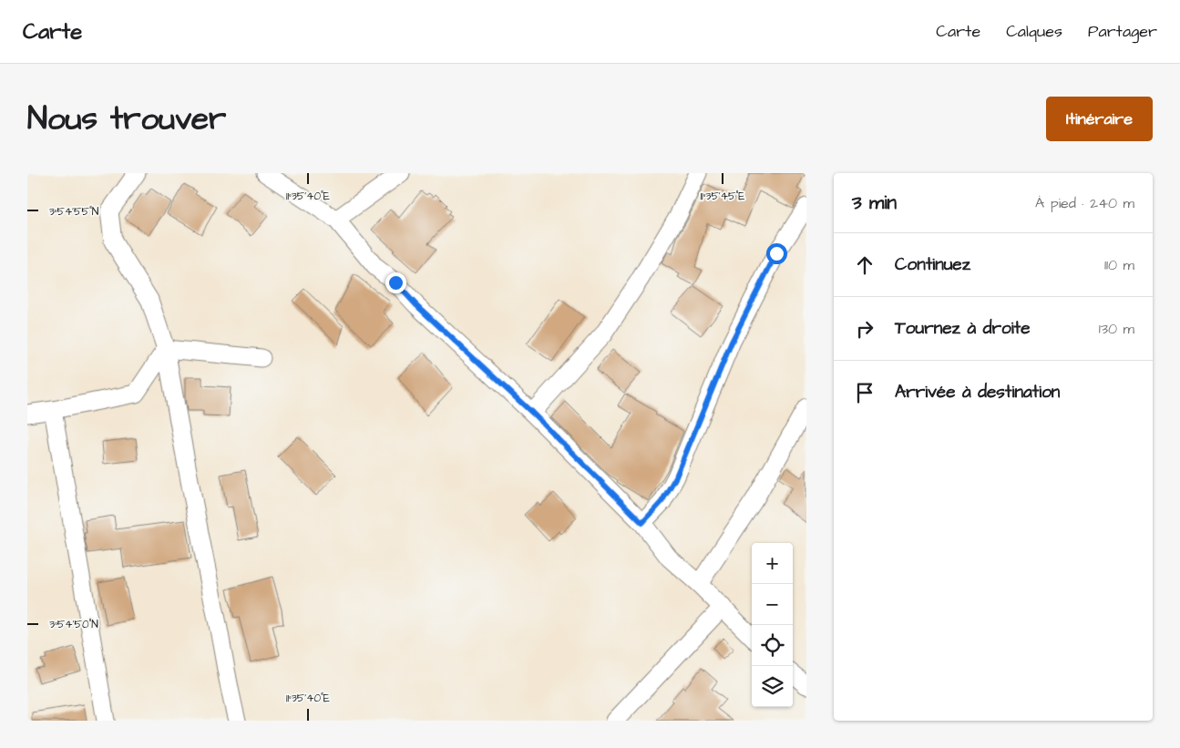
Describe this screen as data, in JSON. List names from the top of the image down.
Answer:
{
  "page": {
    "header": "Carte",
    "nav": ["Carte", "Calques", "Partager"],
    "title": "Nous trouver",
    "buttons": "Itinéraire",
    "heading": ["3 min", "À pied · 240 m"],
    "list": [
      ["Continuez", "110 m"],
      ["Tournez à droite", "130 m"],
      "Arrivée à destination"
    ],
    "map_buttons": ["+", "−"]
  },
  "coordinates": [
    "11°35'40\"E",
    "11°35'45\"E",
    "3°54'55\"N",
    "3°54'50\"N"
  ]
}
